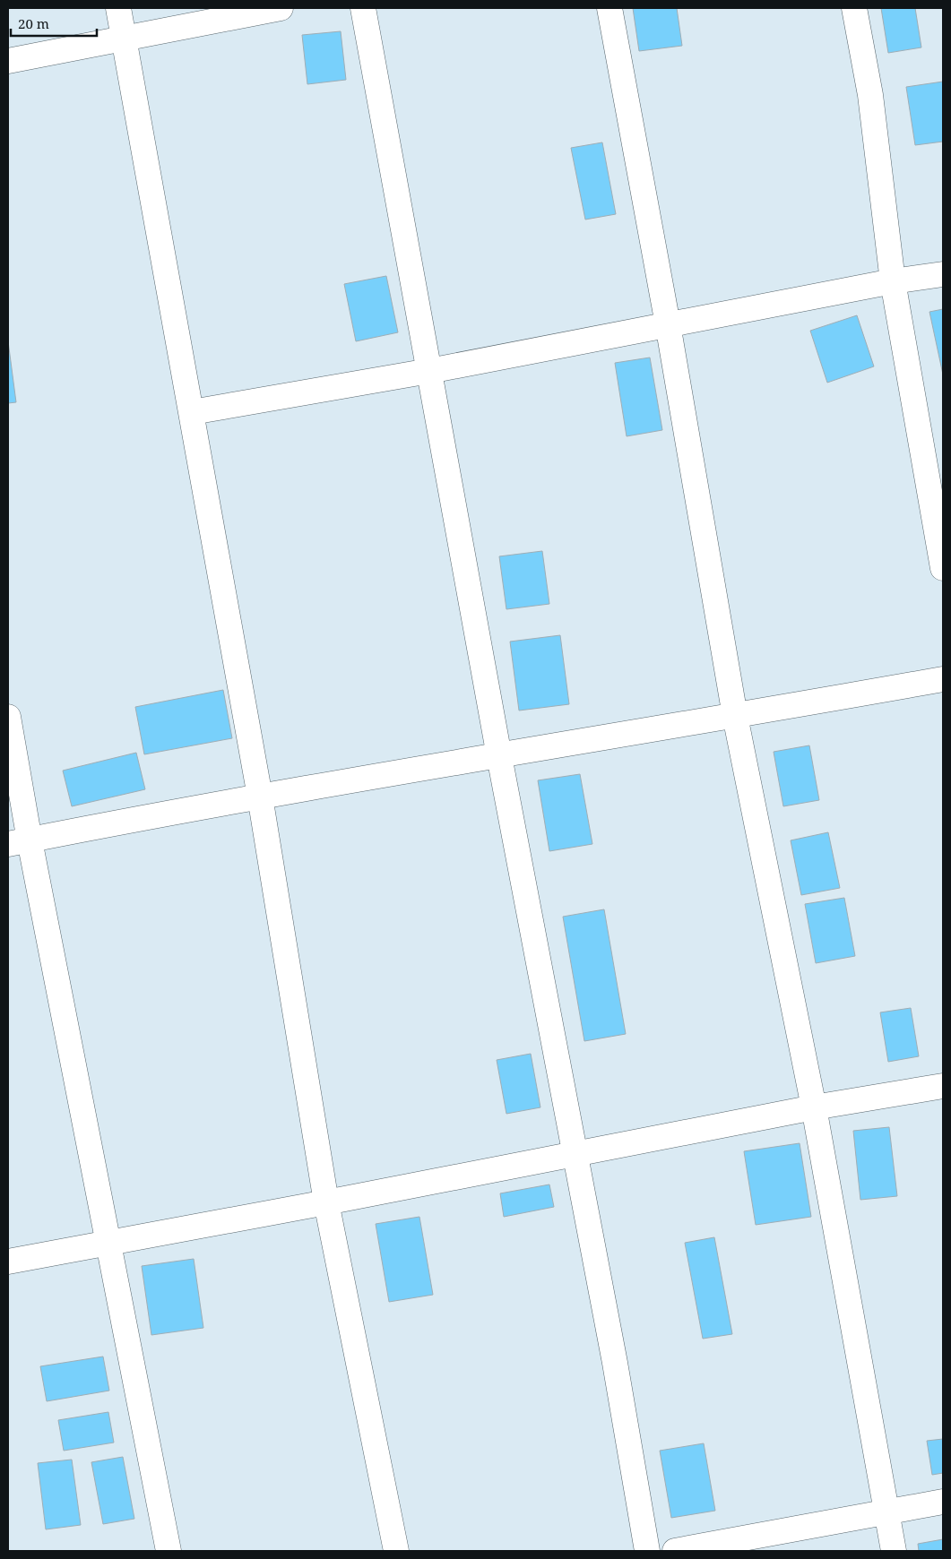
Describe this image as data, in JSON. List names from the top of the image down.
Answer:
{
  "scale_bar": "20 m"
}
